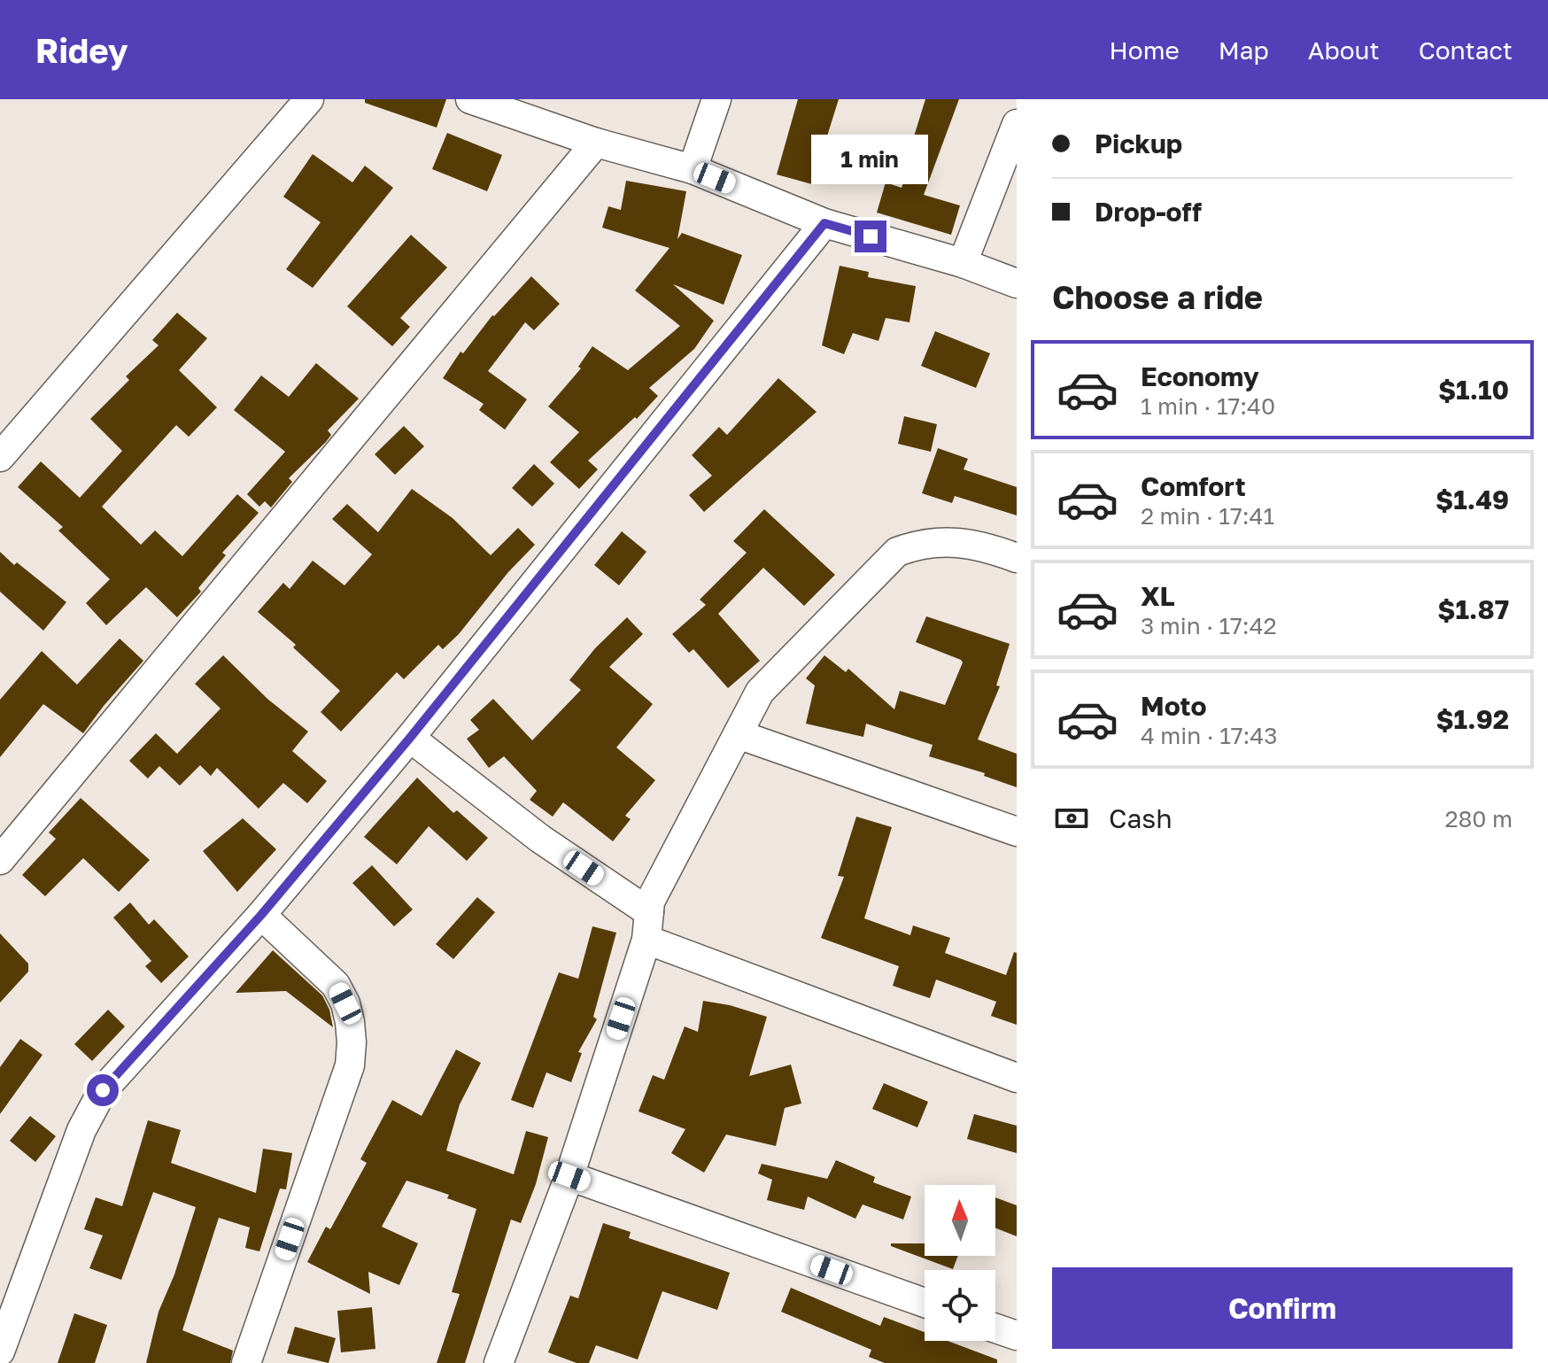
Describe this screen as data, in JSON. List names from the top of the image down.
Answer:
{
  "north": "top",
  "page": {
    "header": "Ridey",
    "nav": [
      "Home",
      "Map",
      "About",
      "Contact"
    ],
    "banner": ["Pickup", "Drop-off"],
    "bubble": "1 min",
    "heading": "Choose a ride",
    "list": [
      {
        "name": "Economy",
        "note": "1 min · 17:40",
        "value": "$1.10"
      },
      {
        "name": "Comfort",
        "note": "2 min · 17:41",
        "value": "$1.49"
      },
      {
        "name": "XL",
        "note": "3 min · 17:42",
        "value": "$1.87"
      },
      {
        "name": "Moto",
        "note": "4 min · 17:43",
        "value": "$1.92"
      }
    ],
    "pay": ["Cash", "280 m"],
    "buttons": "Confirm"
  }
}
